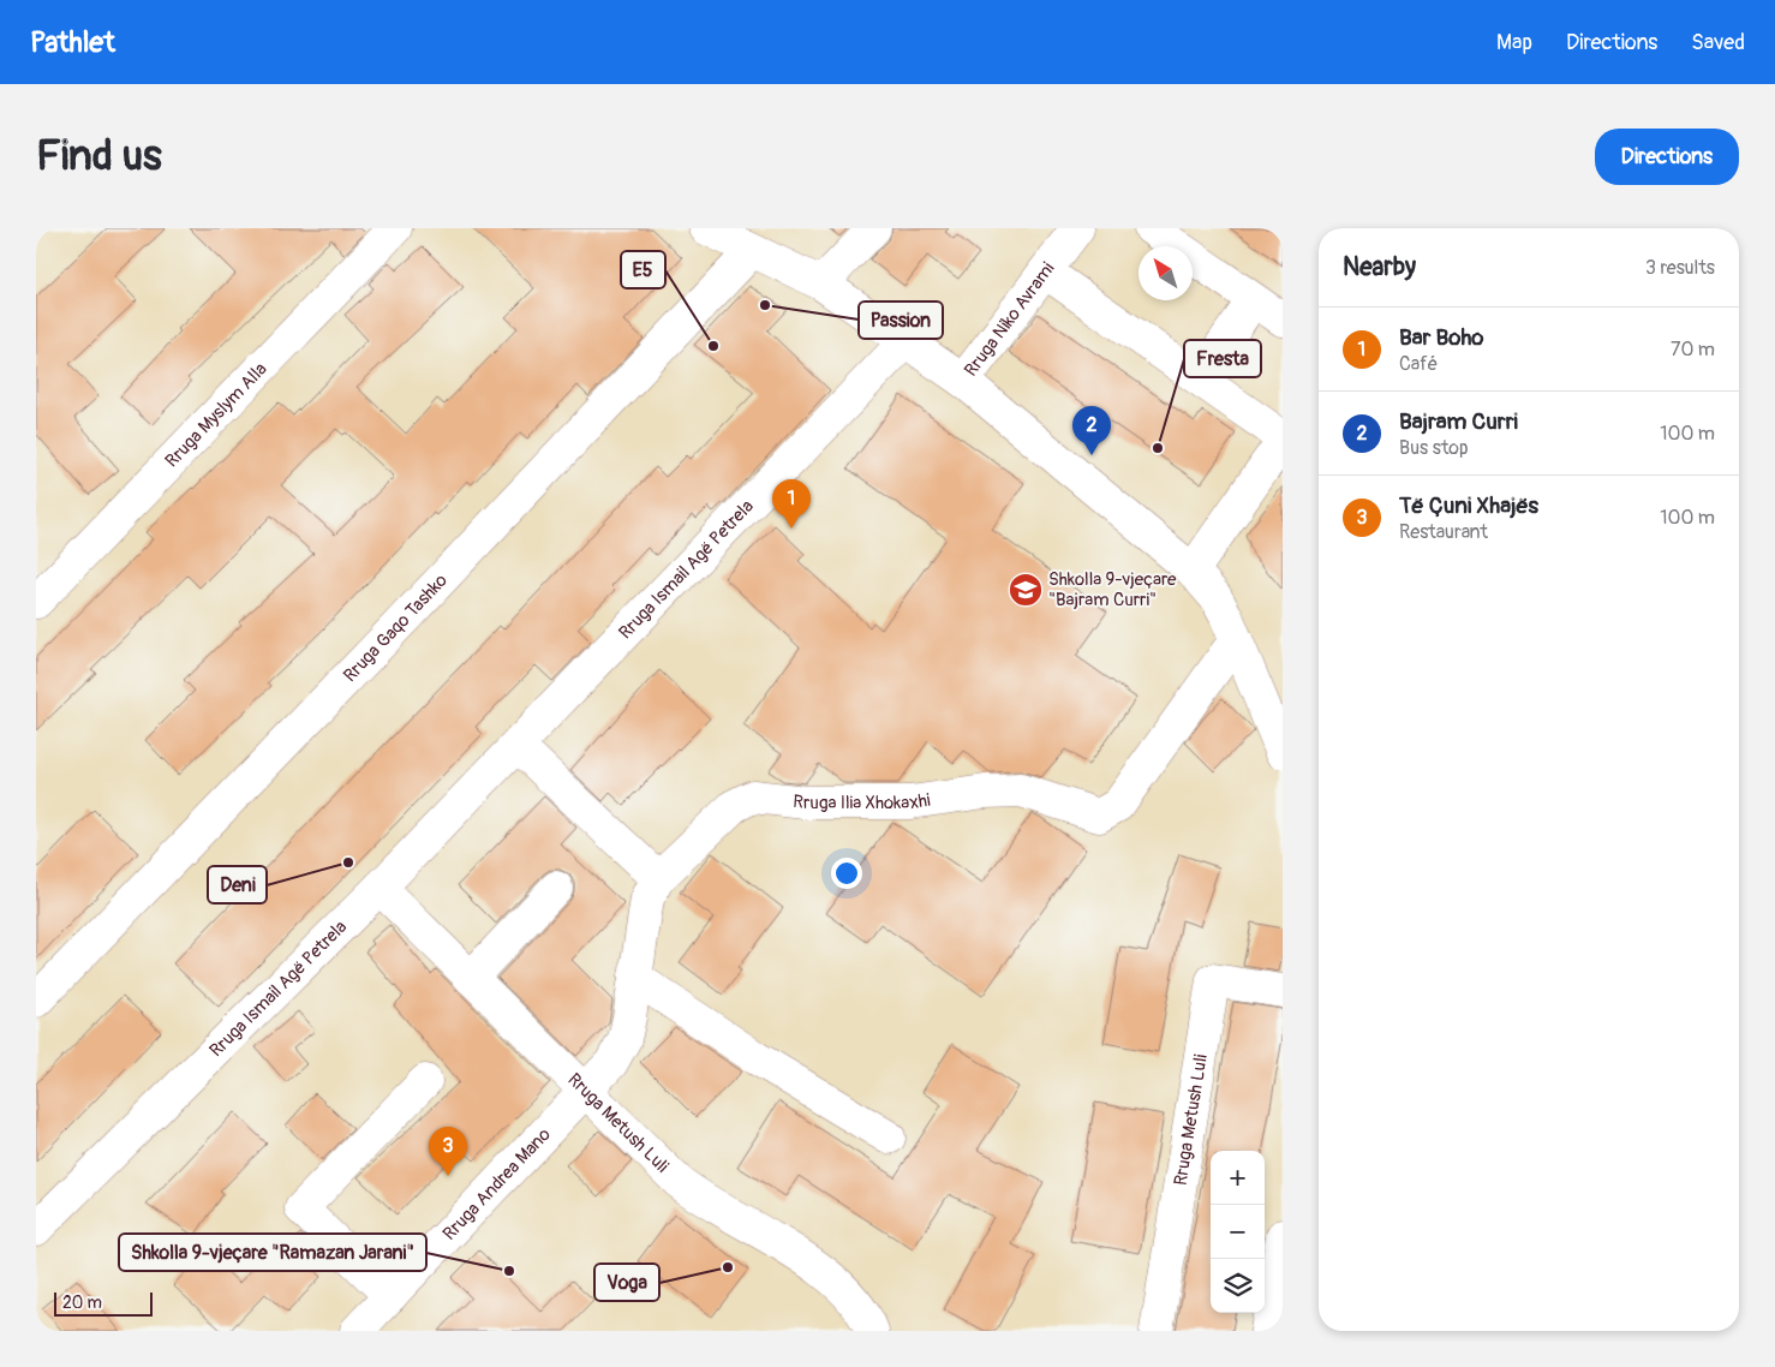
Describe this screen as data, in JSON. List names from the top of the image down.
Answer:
{
  "streets": {
    "street": [
      "Rruga Niko Avrami",
      "Rruga Myslym Alla",
      "Rruga Ismail Agë Petrela",
      "Rruga Gaqo Tashko",
      "Rruga Ilia Xhokaxhi",
      "Rruga Metush Luli",
      "Rruga Andrea Mano"
    ]
  },
  "crossings": [
    ["Rruga Niko Avrami", "Rruga Ismail Agë Petrela"],
    ["Rruga Niko Avrami", "Rruga Gaqo Tashko"],
    ["Rruga Niko Avrami", "Rruga Ilia Xhokaxhi"],
    ["Rruga Ismail Agë Petrela", "Rruga Metush Luli"],
    ["Rruga Ilia Xhokaxhi", "Rruga Metush Luli"],
    ["Rruga Ilia Xhokaxhi", "Rruga Andrea Mano"],
    ["Rruga Metush Luli", "Rruga Andrea Mano"]
  ],
  "places": {
    "other": [
      "Passion",
      "E5",
      "Fresta",
      "Deni",
      "Voga",
      "Shkolla 9-vjeçare \"Ramazan Jarani\""
    ],
    "school or university": ["Shkolla 9-vjeçare \"Bajram Curri\""]
  },
  "scale_bar": "20 m",
  "north": "top left",
  "page": {
    "header": "Pathlet",
    "nav": ["Map", "Directions", "Saved"],
    "buttons": "Directions",
    "title": "Find us",
    "heading": ["Nearby", "3 results"],
    "list": [
      {
        "mark": "1",
        "name": "Bar Boho",
        "note": "Café",
        "value": "70 m"
      },
      {
        "mark": "2",
        "name": "Bajram Curri",
        "note": "Bus stop",
        "value": "100 m"
      },
      {
        "mark": "3",
        "name": "Të Çuni Xhajës",
        "note": "Restaurant",
        "value": "100 m"
      }
    ],
    "pins": ["2", "1", "3"],
    "map_buttons": ["+", "−"],
    "scale": "20 m"
  }
}
